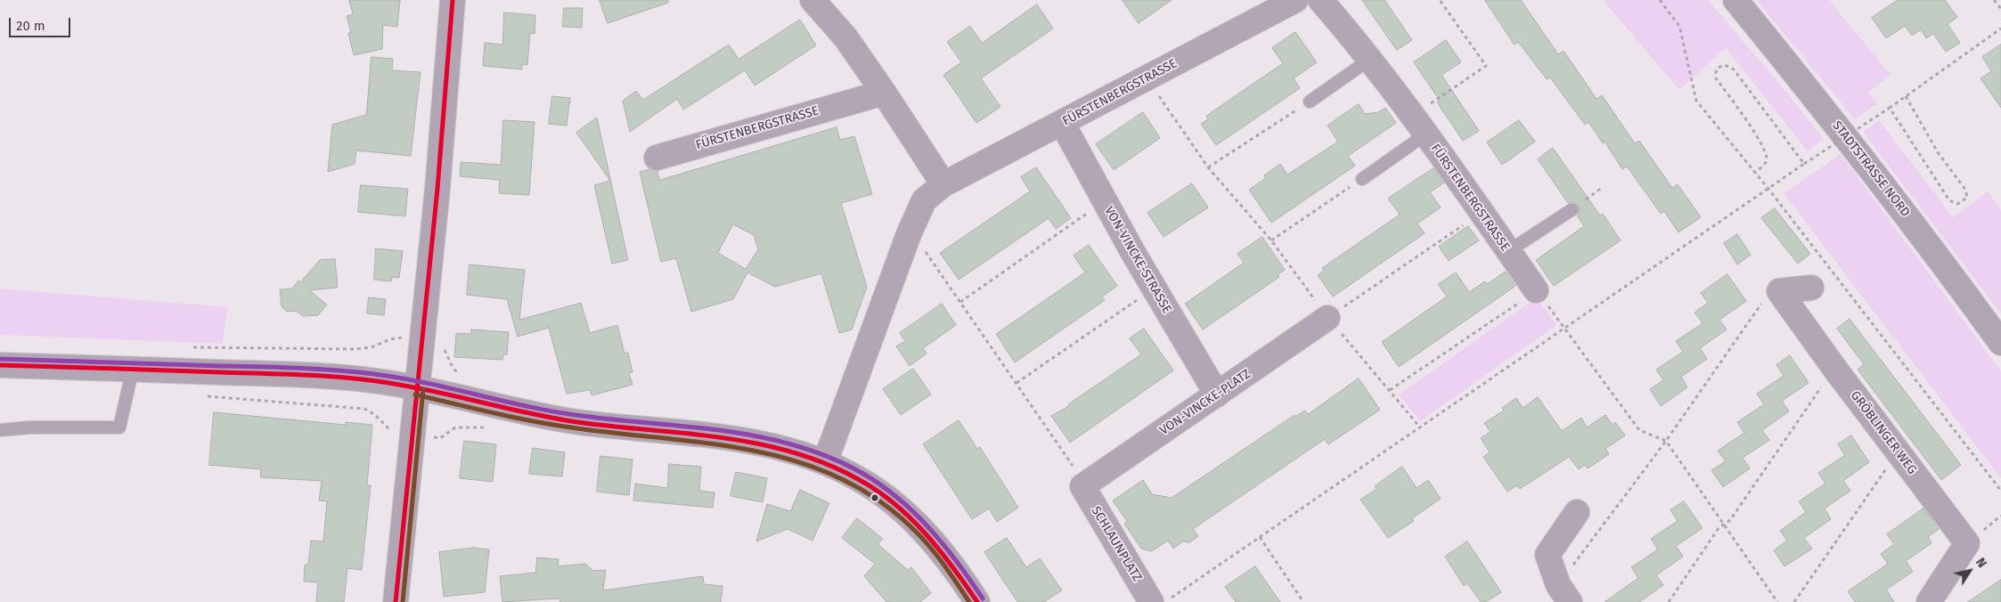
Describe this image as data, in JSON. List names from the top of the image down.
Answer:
{
  "streets": {
    "main road": ["STADTSTRASSE NORD"],
    "street": [
      "FÜRSTENBERGSTRASSE",
      "VON-VINCKE-STRASSE",
      "VON-VINCKE-PLATZ",
      "GRÖBLINGER WEG",
      "SCHLAUNPLATZ"
    ]
  },
  "crossings": [
    ["FÜRSTENBERGSTRASSE", "VON-VINCKE-STRASSE"],
    ["VON-VINCKE-STRASSE", "VON-VINCKE-PLATZ"],
    ["VON-VINCKE-PLATZ", "SCHLAUNPLATZ"]
  ],
  "scale_bar": "20 m",
  "north": "top right"
}
